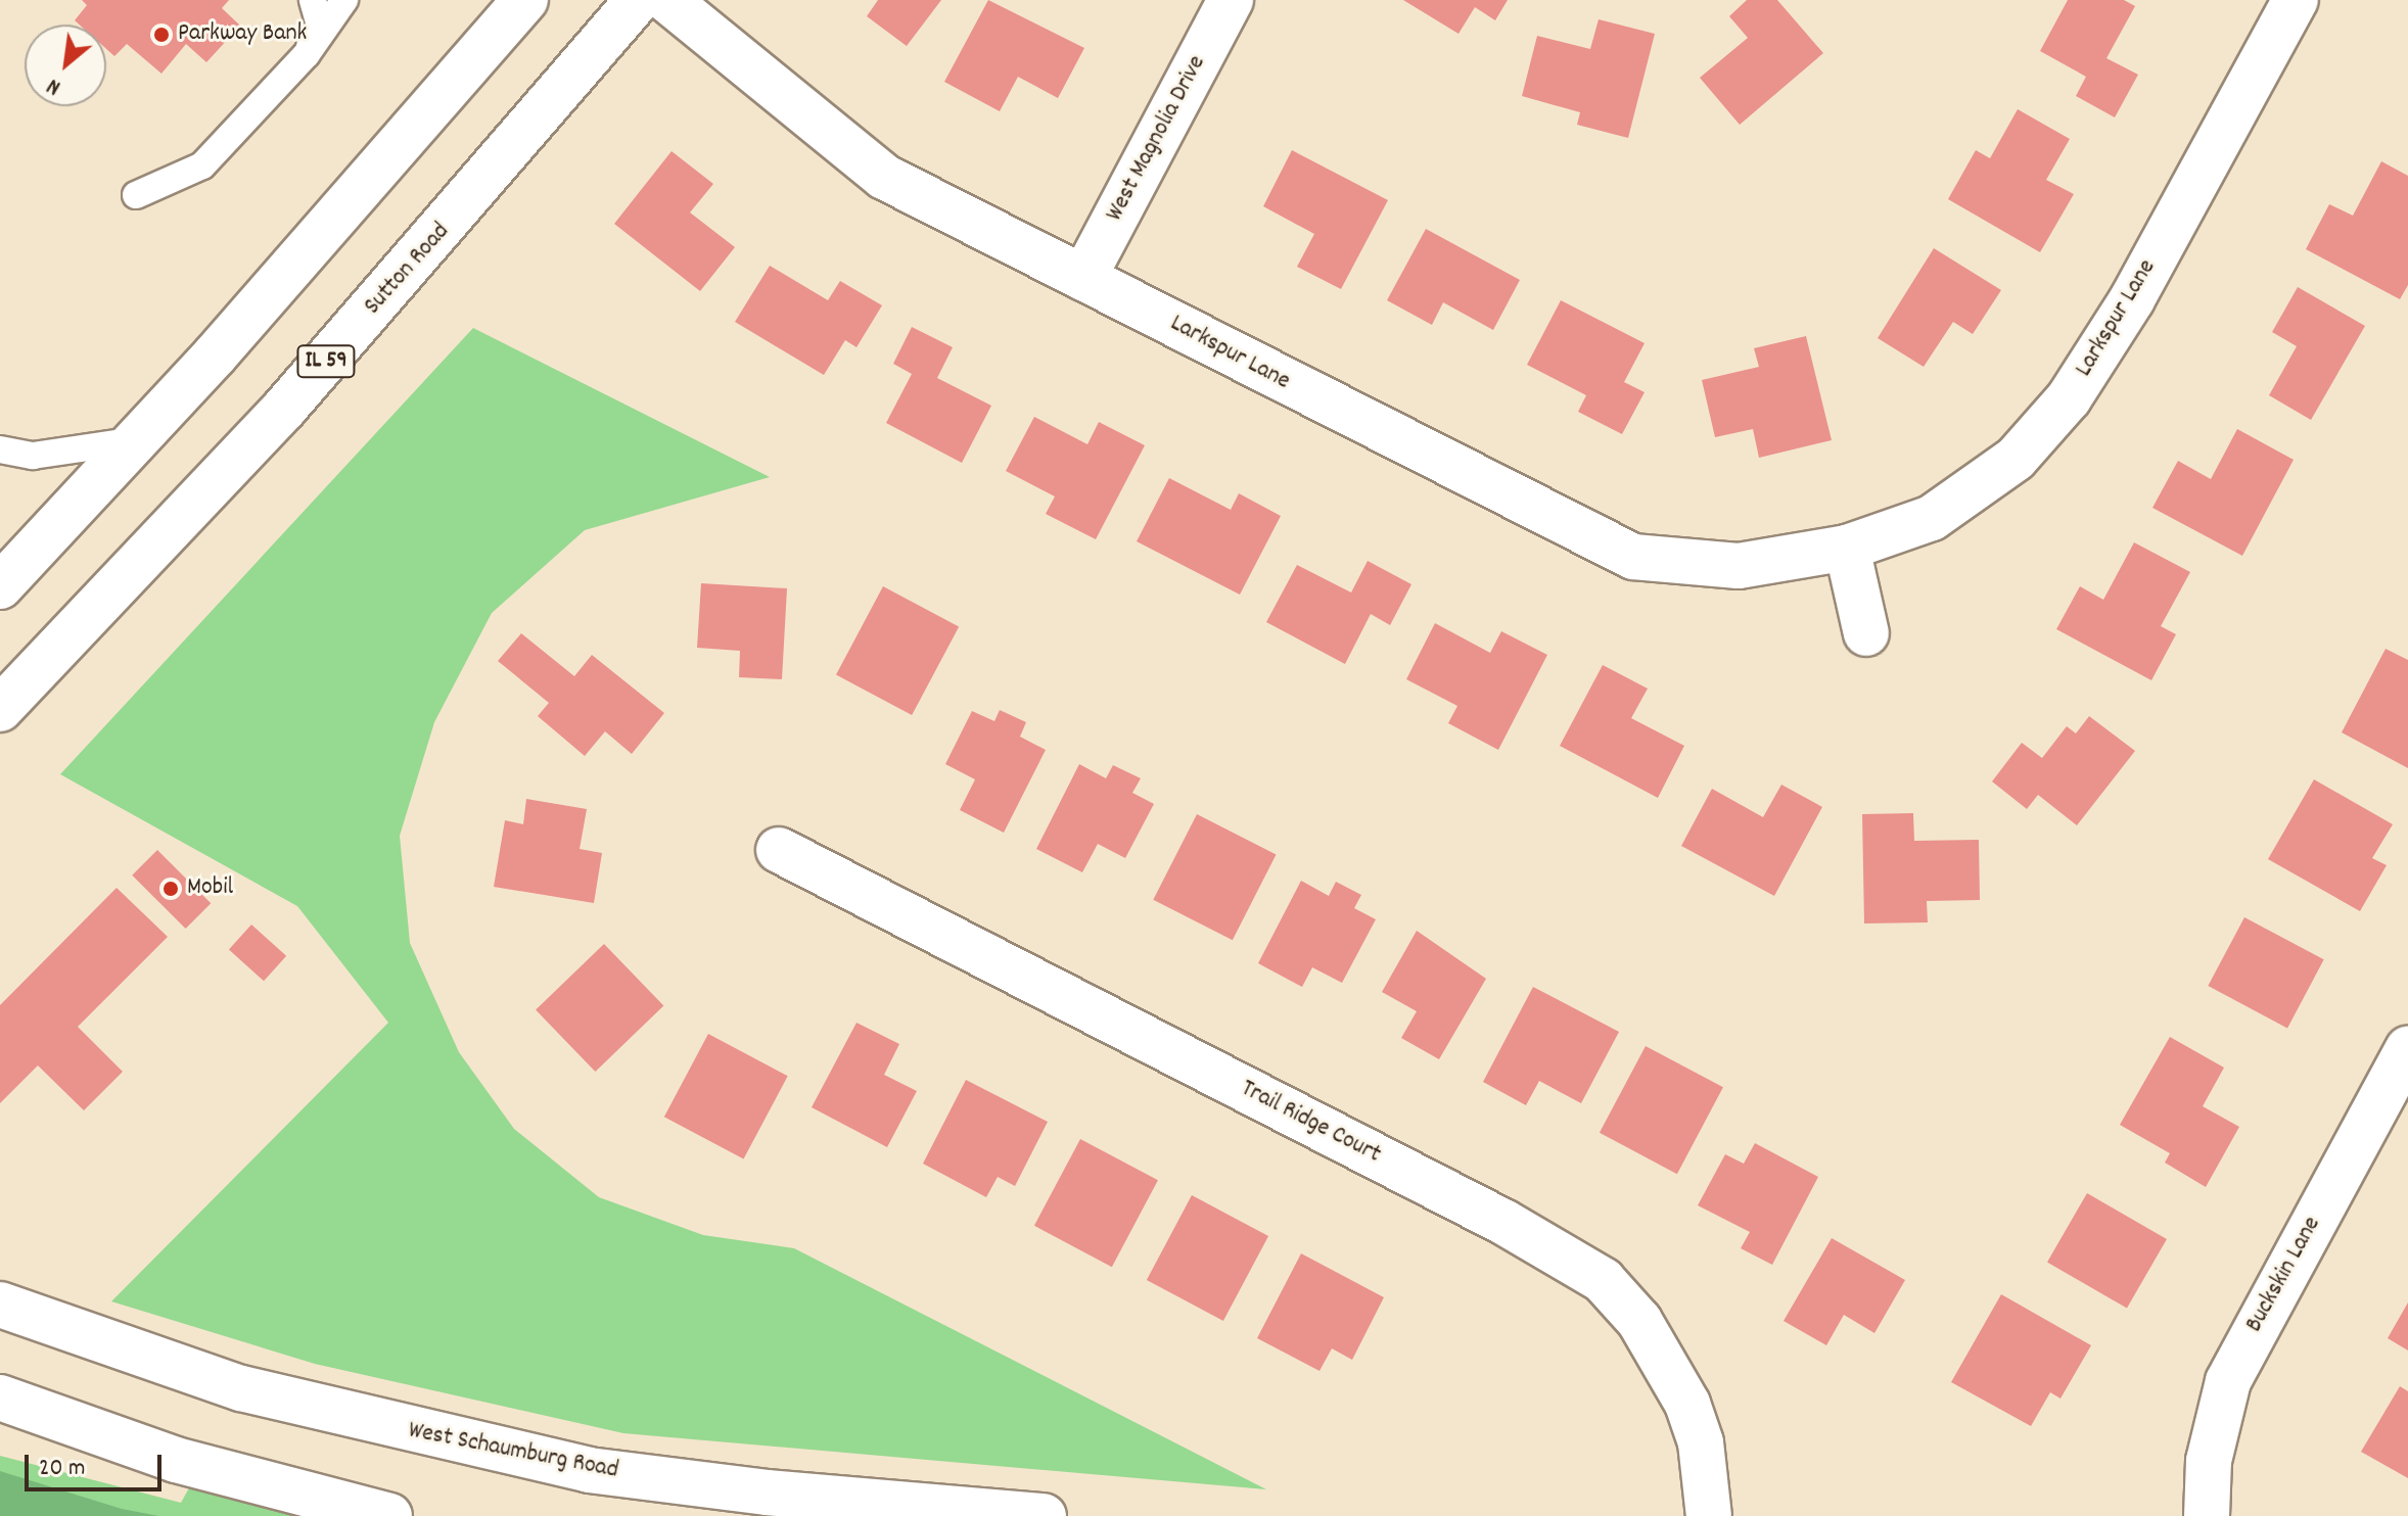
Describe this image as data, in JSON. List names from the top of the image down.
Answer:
{
  "streets": {
    "street": [
      "West Magnolia Drive",
      "Sutton Road",
      "Larkspur Lane",
      "IL 59",
      "Trail Ridge Court",
      "Buckskin Lane",
      "West Schaumburg Road"
    ]
  },
  "crossings": [
    ["West Magnolia Drive", "Larkspur Lane"]
  ],
  "places": ["Parkway Bank", "Mobil"],
  "scale_bar": "20 m",
  "north": "bottom left"
}
